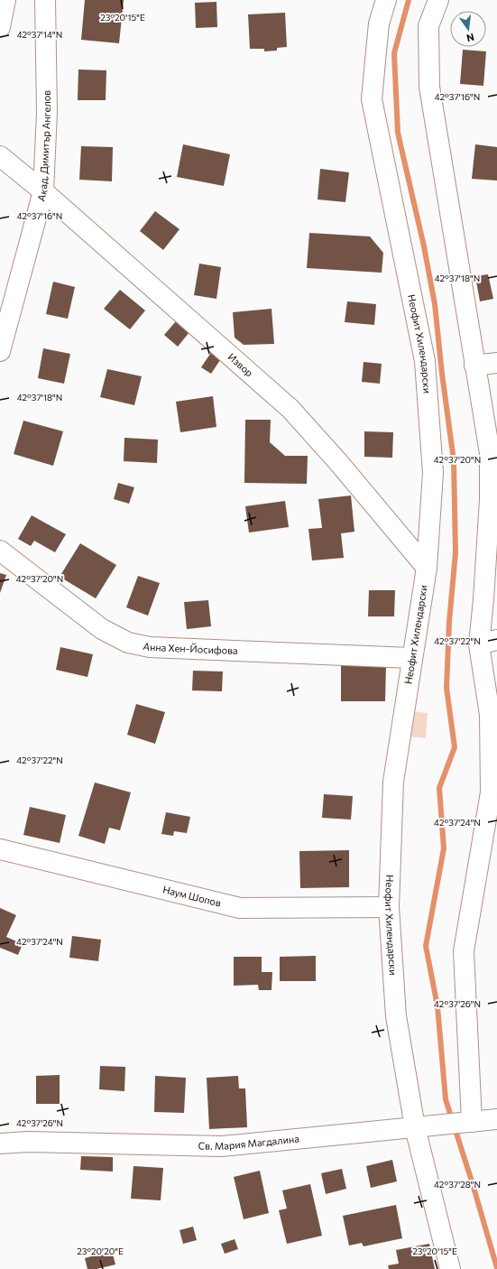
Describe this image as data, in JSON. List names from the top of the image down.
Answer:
{
  "streets": {
    "street": [
      "Акад. Димитър Ангелов",
      "Неофит Хилендарски",
      "Извор",
      "Анна Хен-Йосифова",
      "Наум Шопов",
      "Св. Мария Магдалина"
    ]
  },
  "crossings": [
    ["Акад. Димитър Ангелов", "Извор"],
    ["Неофит Хилендарски", "Извор"],
    ["Неофит Хилендарски", "Анна Хен-Йосифова"],
    ["Неофит Хилендарски", "Наум Шопов"],
    ["Неофит Хилендарски", "Св. Мария Магдалина"]
  ],
  "north": "bottom",
  "coordinates": [
    "23°20'15\"E",
    "42°37'14\"N",
    "42°37'16\"N",
    "42°37'18\"N",
    "42°37'20\"N",
    "42°37'22\"N",
    "42°37'24\"N",
    "42°37'26\"N",
    "42°37'28\"N",
    "23°20'20\"E"
  ]
}
